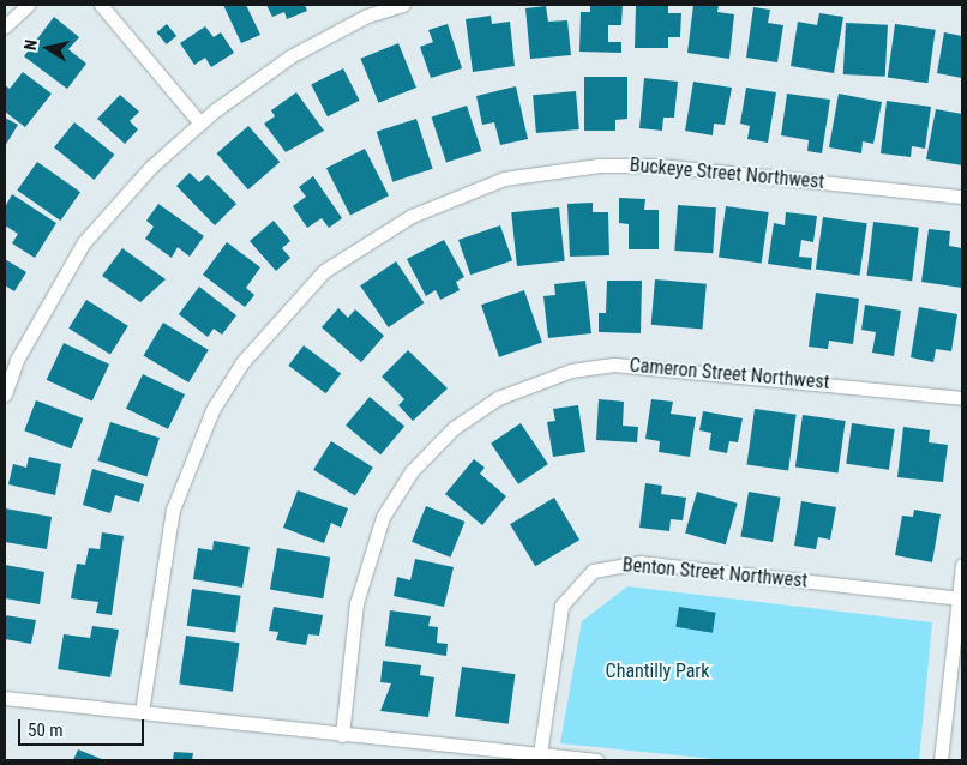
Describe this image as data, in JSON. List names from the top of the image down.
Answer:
{
  "streets": {
    "street": ["Buckeye Street Northwest", "Cameron Street Northwest", "Benton Street Northwest"]
  },
  "parks": ["Chantilly Park"],
  "scale_bar": "50 m",
  "north": "left"
}
